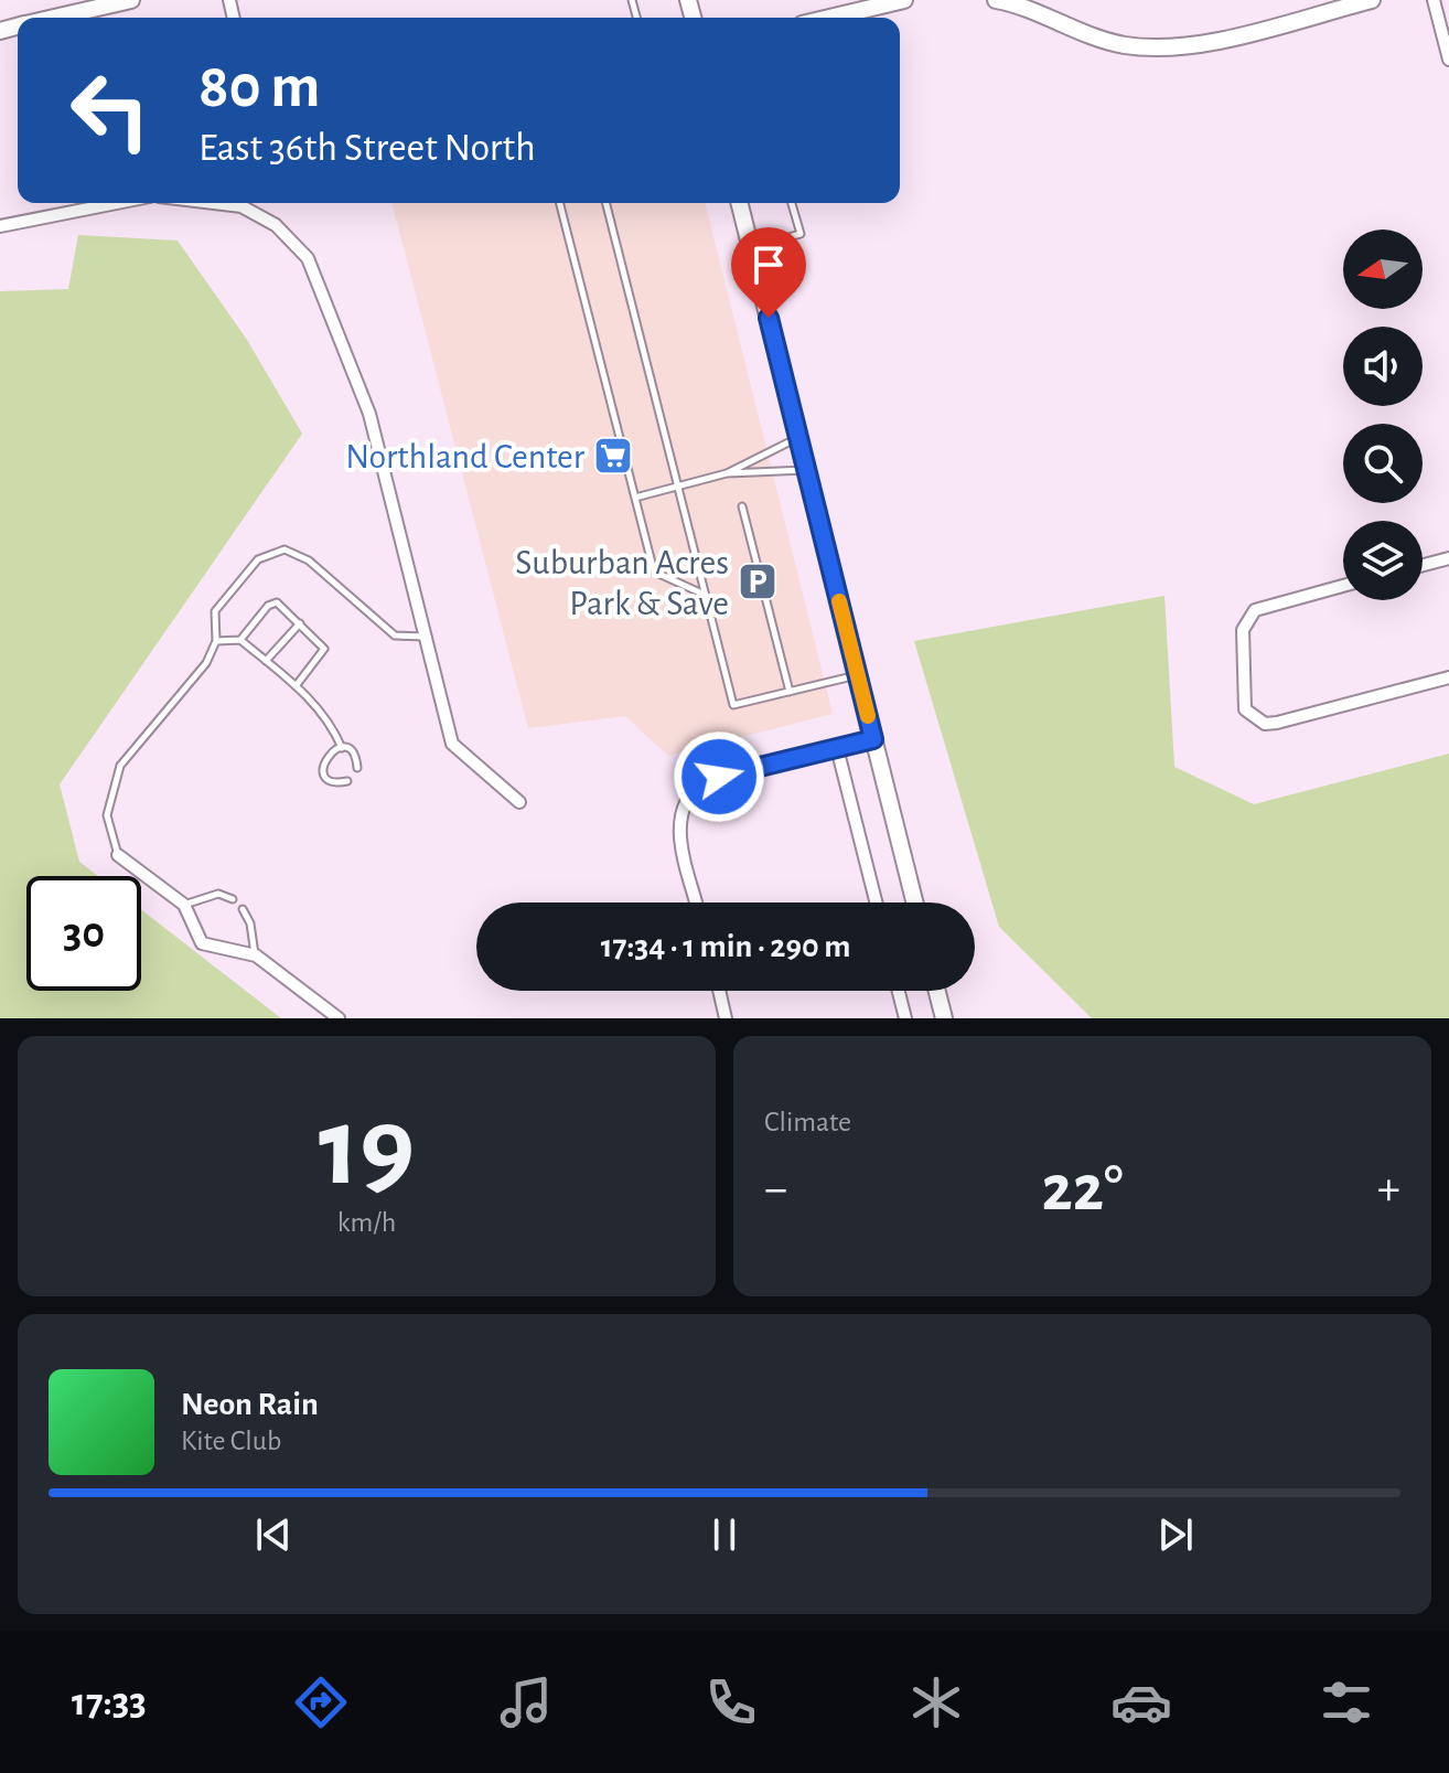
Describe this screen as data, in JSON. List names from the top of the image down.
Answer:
{
  "places": {
    "supermarket": ["Northland Center"],
    "parking": ["Suburban Acres Park & Save"]
  },
  "north": "left",
  "page": {
    "turn": ["80 m", "East 36th Street North"],
    "limit": "30",
    "trip": "17:34 · 1 min · 290 m",
    "tile": [
      ["19", "km/h"],
      "Climate"
    ],
    "heat": ["−", "22°", "+"],
    "song": ["Neon Rain", "Kite Club"],
    "tabs": "17:33"
  }
}
